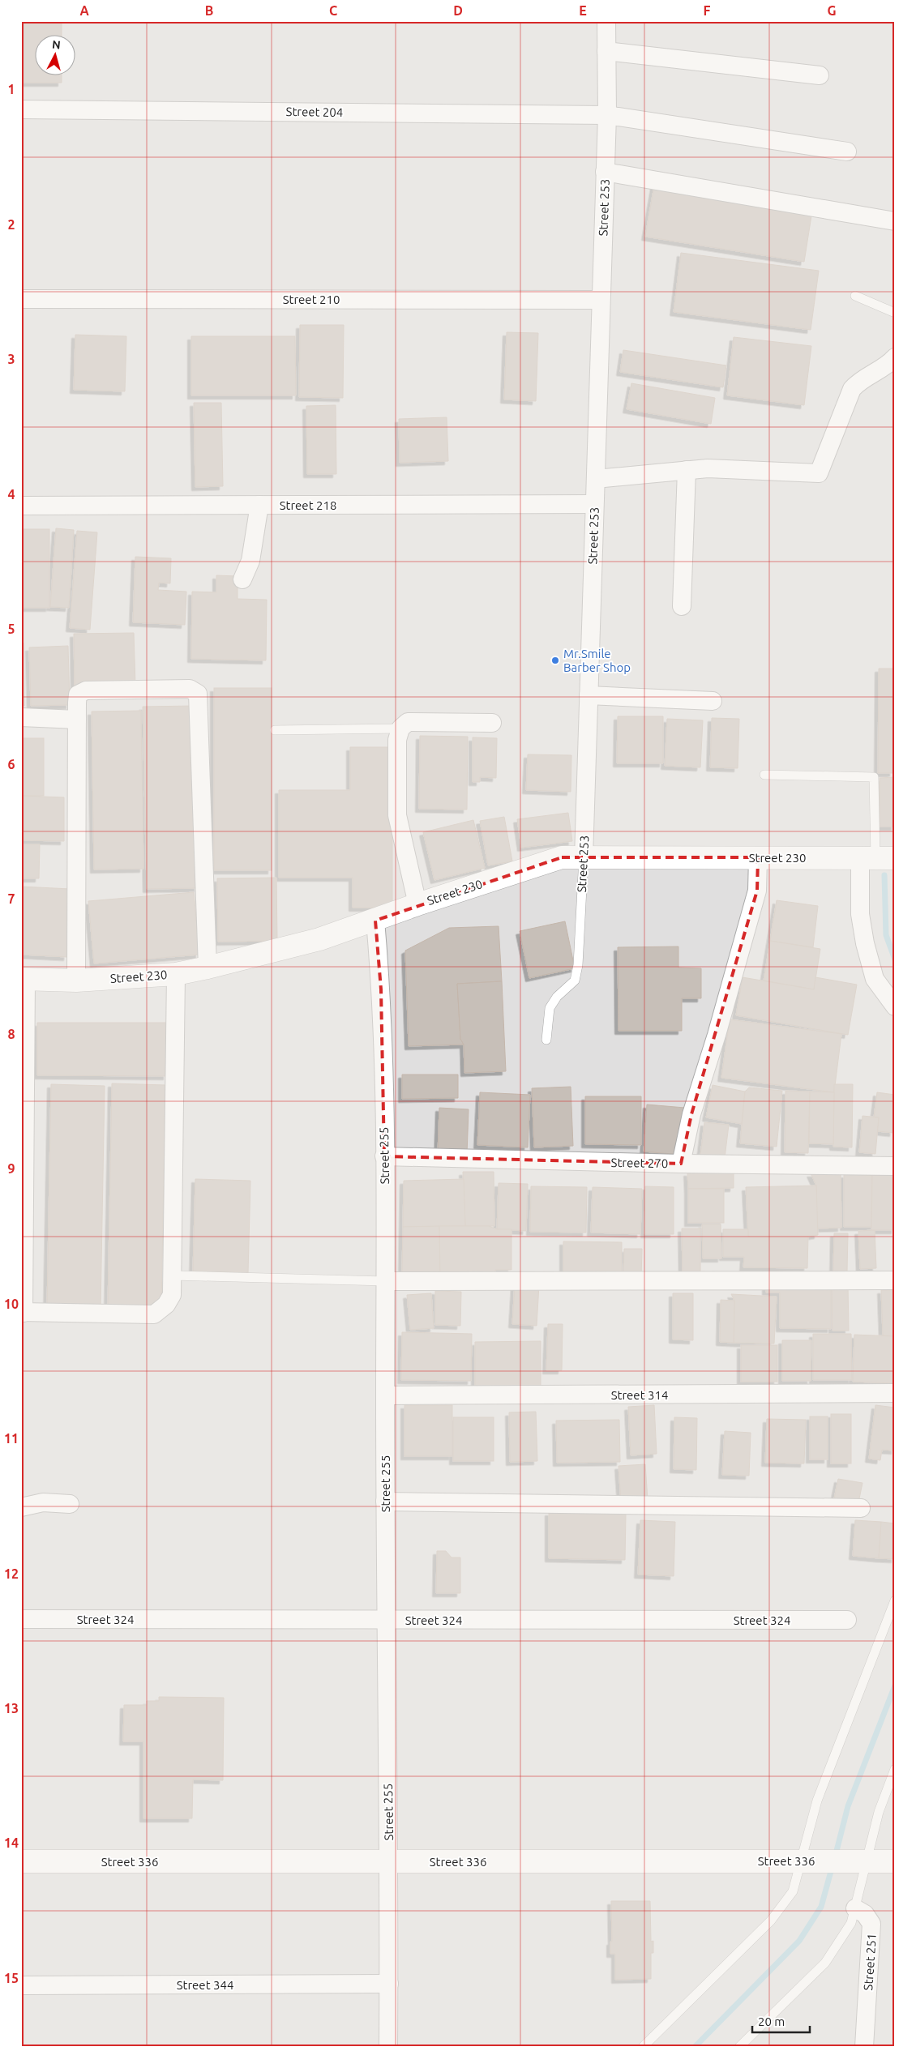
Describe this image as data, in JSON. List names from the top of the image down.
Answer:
{
  "streets": {
    "street": [
      "Street 204",
      "Street 253",
      "Street 210",
      "Street 218",
      "Street 230",
      "Street 255",
      "Street 270",
      "Street 314",
      "Street 324",
      "Street 336",
      "Street 251",
      "Street 344"
    ]
  },
  "crossings": [
    ["Street 204", "Street 253"],
    ["Street 253", "Street 210"],
    ["Street 253", "Street 218"],
    ["Street 253", "Street 230"],
    ["Street 230", "Street 255"],
    ["Street 255", "Street 270"],
    ["Street 255", "Street 314"],
    ["Street 255", "Street 324"],
    ["Street 255", "Street 336"],
    ["Street 255", "Street 344"]
  ],
  "places": ["Mr.Smile Barber Shop"],
  "scale_bar": "20 m",
  "north": "top",
  "grid": {
    "columns": [
      "A",
      "B",
      "C",
      "D",
      "E",
      "F",
      "G"
    ],
    "rows": [
      "1",
      "2",
      "3",
      "4",
      "5",
      "6",
      "7",
      "8",
      "9",
      "10",
      "11",
      "12",
      "13",
      "14",
      "15"
    ]
  }
}
